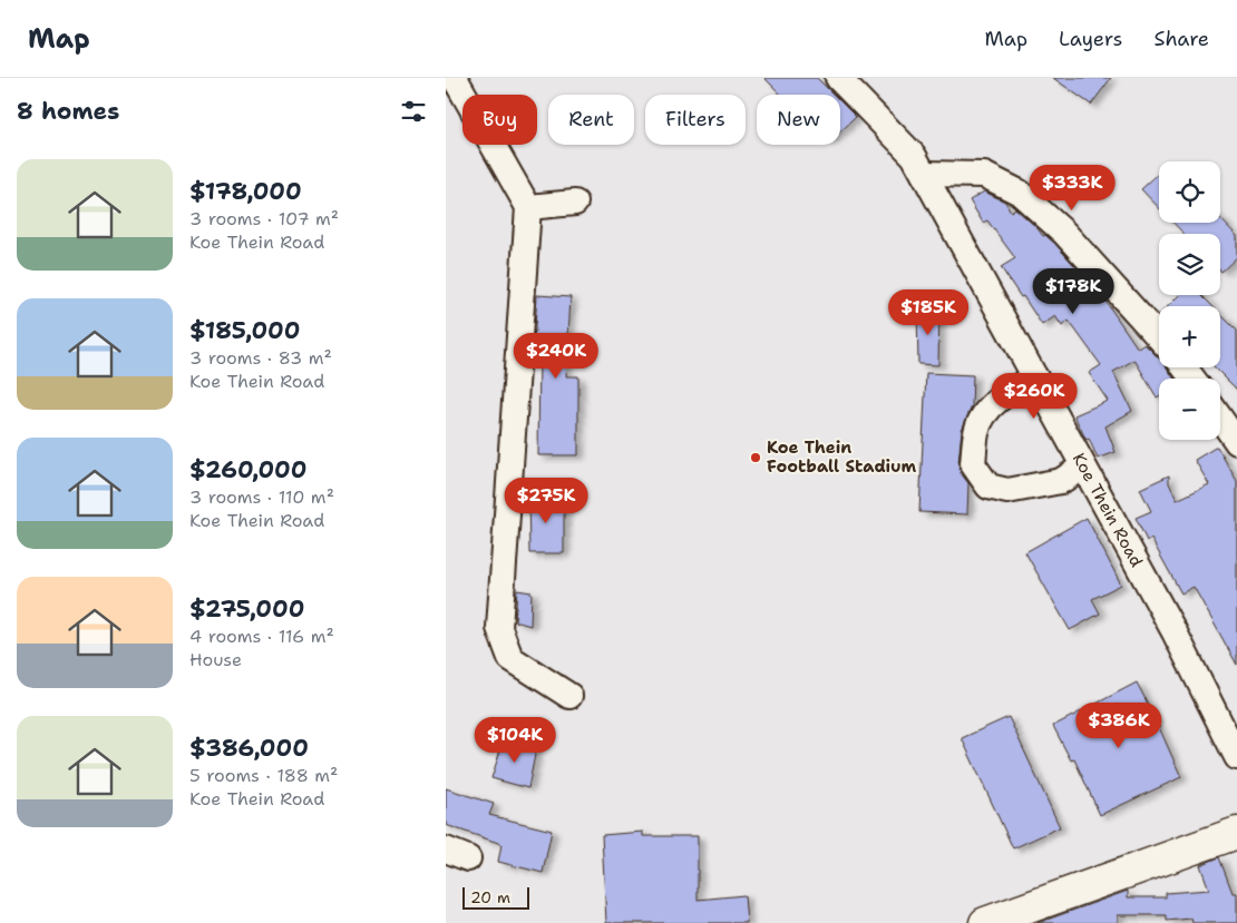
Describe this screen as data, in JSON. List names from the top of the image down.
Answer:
{
  "streets": {
    "street": ["Koe Thein Road"]
  },
  "places": ["Koe Thein Football Stadium"],
  "scale_bar": "20 m",
  "page": {
    "header": "Map",
    "nav": ["Map", "Layers", "Share"],
    "heading": "8 homes",
    "chip": [
      "Buy",
      "Rent",
      "Filters",
      "New"
    ],
    "list": [
      {
        "name": "$178,000",
        "note": "3 rooms · 107 m² · Koe Thein Road"
      },
      {
        "name": "$185,000",
        "note": "3 rooms · 83 m² · Koe Thein Road"
      },
      {
        "name": "$260,000",
        "note": "3 rooms · 110 m² · Koe Thein Road"
      },
      {
        "name": "$275,000",
        "note": "4 rooms · 116 m² · House"
      },
      {
        "name": "$386,000",
        "note": "5 rooms · 188 m² · Koe Thein Road"
      }
    ],
    "map_buttons": ["+", "−"],
    "price": [
      "$333K",
      "$178K",
      "$185K",
      "$240K",
      "$260K",
      "$275K",
      "$386K",
      "$104K"
    ],
    "scale": "20 m"
  }
}
